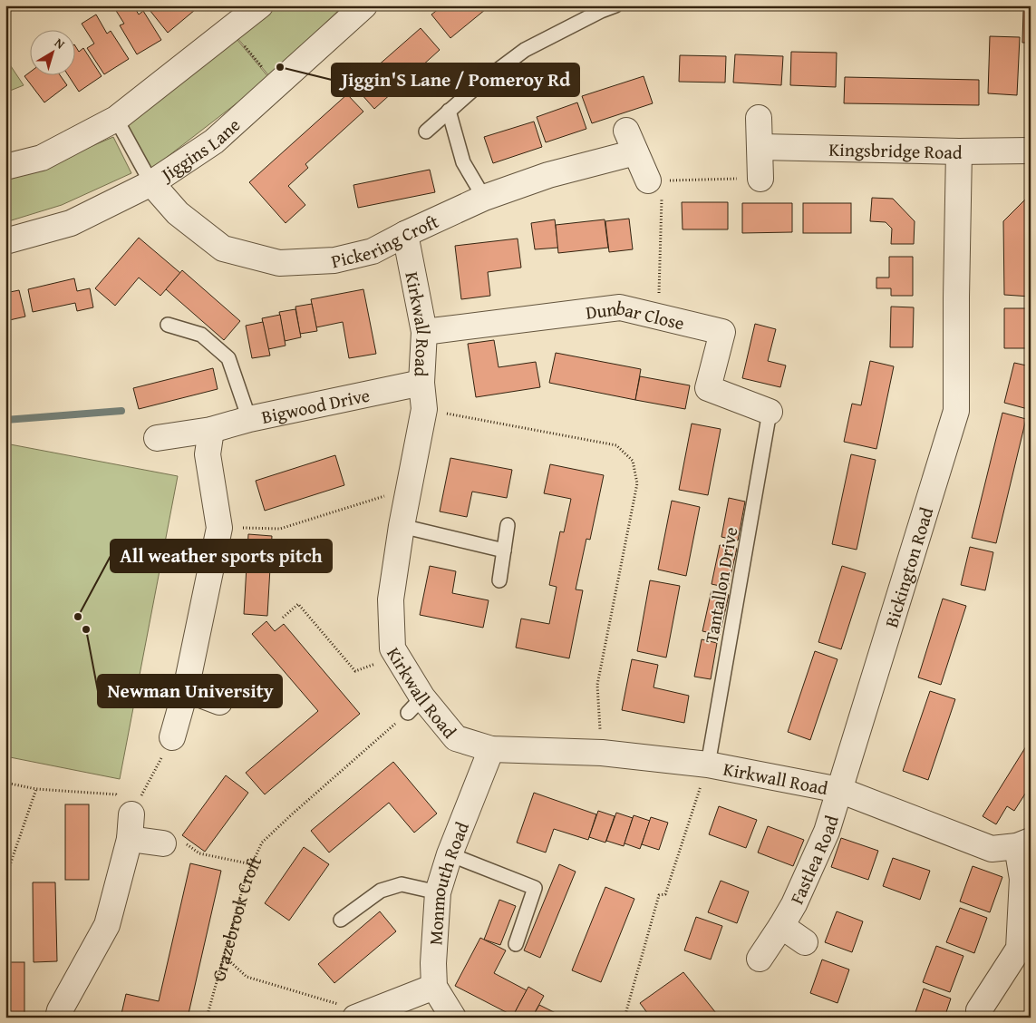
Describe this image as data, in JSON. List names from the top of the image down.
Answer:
{
  "streets": {
    "street": [
      "Jiggins Lane",
      "Kingsbridge Road",
      "Pickering Croft",
      "Dunbar Close",
      "Kirkwall Road",
      "Bigwood Drive",
      "Bickington Road",
      "Fastlea Road",
      "Monmouth Road"
    ],
    "lane": ["Tantallon Drive"],
    "path": ["Grazebrook Croft"]
  },
  "crossings": [
    ["Jiggins Lane", "Pickering Croft"],
    ["Kingsbridge Road", "Bickington Road"],
    ["Pickering Croft", "Kirkwall Road"],
    ["Dunbar Close", "Kirkwall Road"],
    ["Dunbar Close", "Tantallon Drive"],
    ["Kirkwall Road", "Bigwood Drive"],
    ["Kirkwall Road", "Bickington Road"],
    ["Kirkwall Road", "Tantallon Drive"],
    ["Kirkwall Road", "Fastlea Road"],
    ["Kirkwall Road", "Monmouth Road"],
    ["Kirkwall Road", "Grazebrook Croft"],
    ["Bickington Road", "Fastlea Road"]
  ],
  "places": ["Jiggin'S Lane / Pomeroy Rd", "All weather sports pitch", "Newman University"],
  "north": "top right"
}
